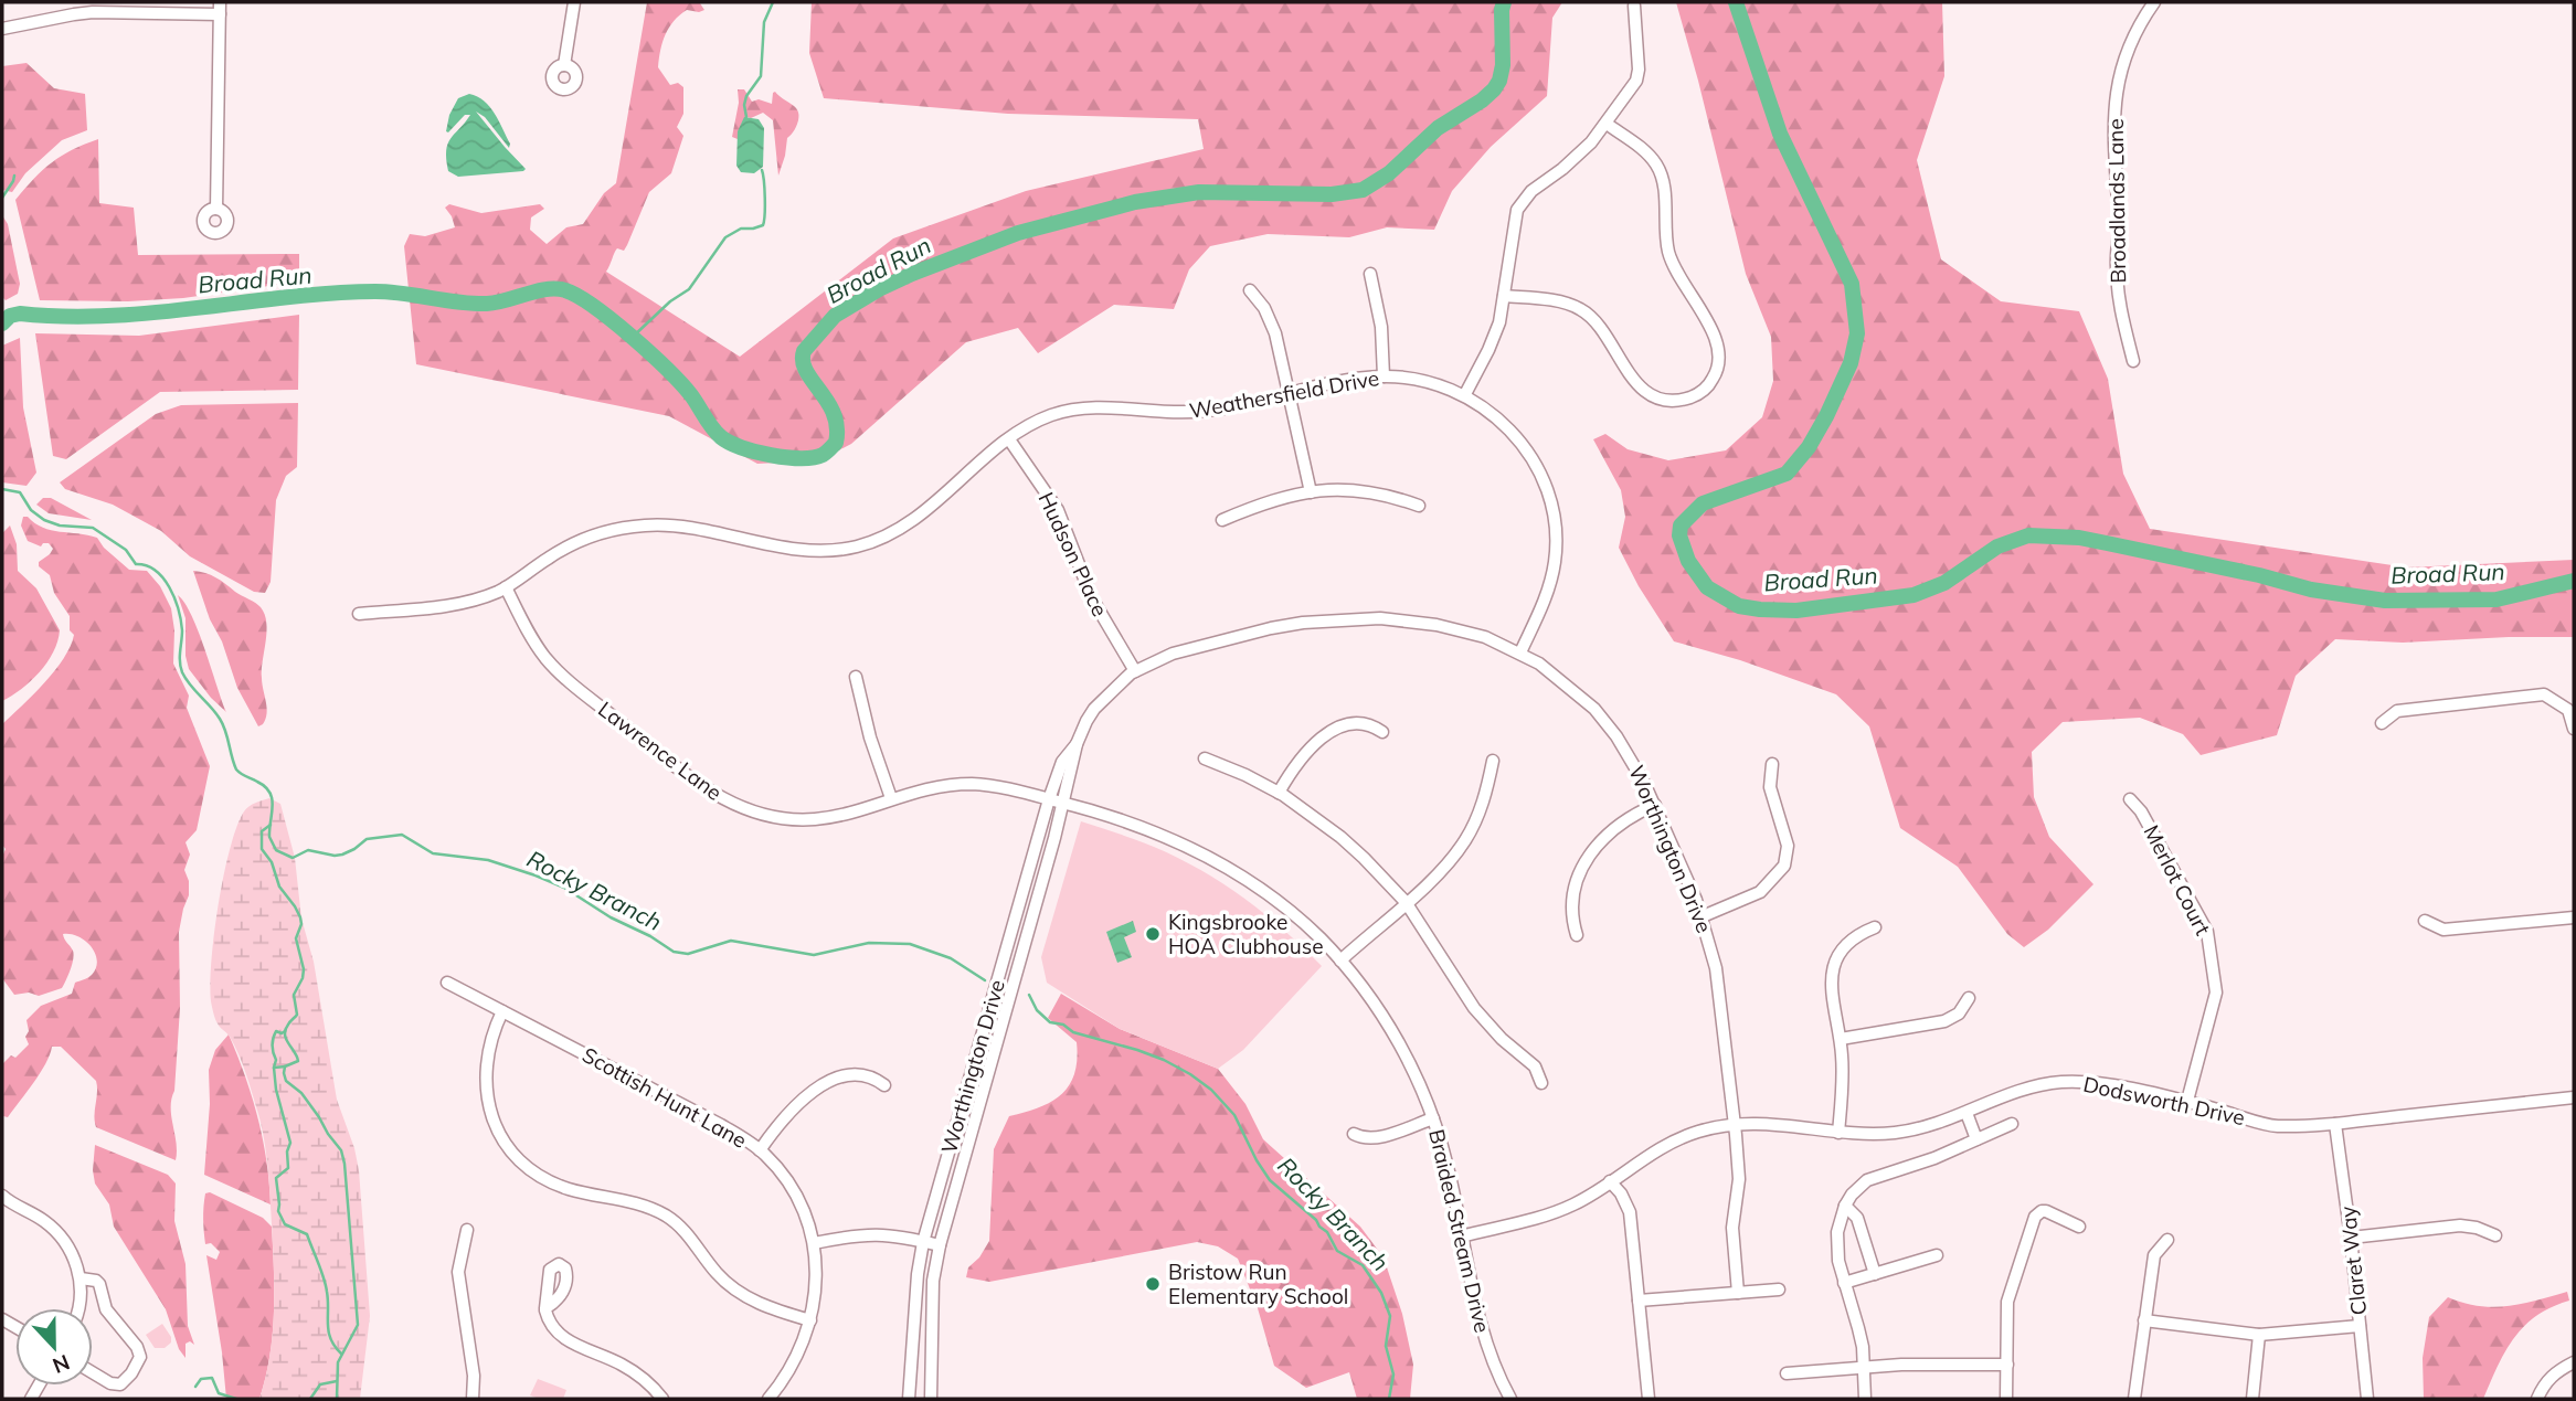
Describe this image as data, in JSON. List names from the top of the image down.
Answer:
{
  "streets": {
    "street": [
      "Broadlands Lane",
      "Weathersfield Drive",
      "Hudson Place",
      "Lawrence Lane",
      "Worthington Drive",
      "Merlot Court",
      "Scottish Hunt Lane",
      "Dodsworth Drive",
      "Braided Stream Drive",
      "Claret Way"
    ]
  },
  "crossings": [
    ["Weathersfield Drive", "Hudson Place"],
    ["Weathersfield Drive", "Lawrence Lane"],
    ["Weathersfield Drive", "Worthington Drive"],
    ["Hudson Place", "Worthington Drive"],
    ["Lawrence Lane", "Worthington Drive"],
    ["Lawrence Lane", "Braided Stream Drive"],
    ["Worthington Drive", "Dodsworth Drive"],
    ["Worthington Drive", "Braided Stream Drive"],
    ["Merlot Court", "Dodsworth Drive"],
    ["Dodsworth Drive", "Braided Stream Drive"],
    ["Dodsworth Drive", "Claret Way"]
  ],
  "water": ["Broad Run", "Rocky Branch"],
  "places": ["Kingsbrooke HOA Clubhouse", "Bristow Run Elementary School"],
  "north": "bottom"
}
